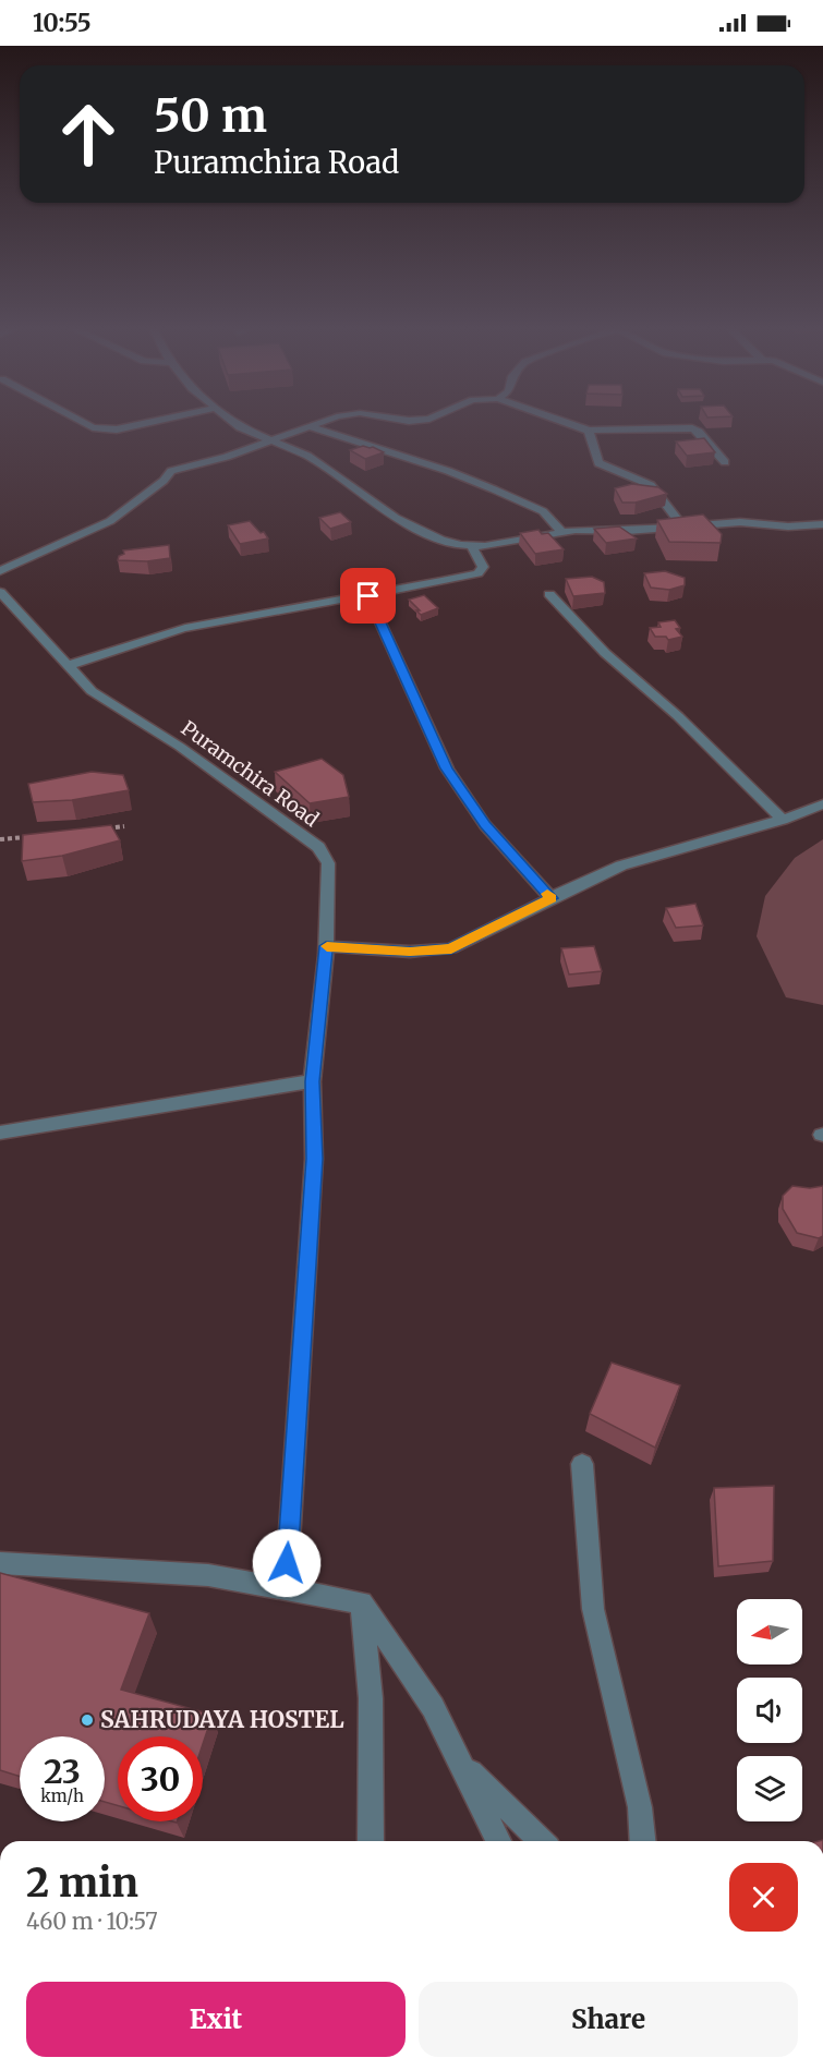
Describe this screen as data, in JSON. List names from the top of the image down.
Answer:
{
  "streets": {
    "street": ["Puramchira Road"]
  },
  "places": ["SAHRUDAYA HOSTEL"],
  "north": "left",
  "page": {
    "status": "10:55",
    "turn": ["50 m", "Puramchira Road"],
    "speed": "23 km/h",
    "limit": "30",
    "heading": ["2 min", "460 m · 10:57"],
    "buttons": ["Exit", "Share"]
  }
}
